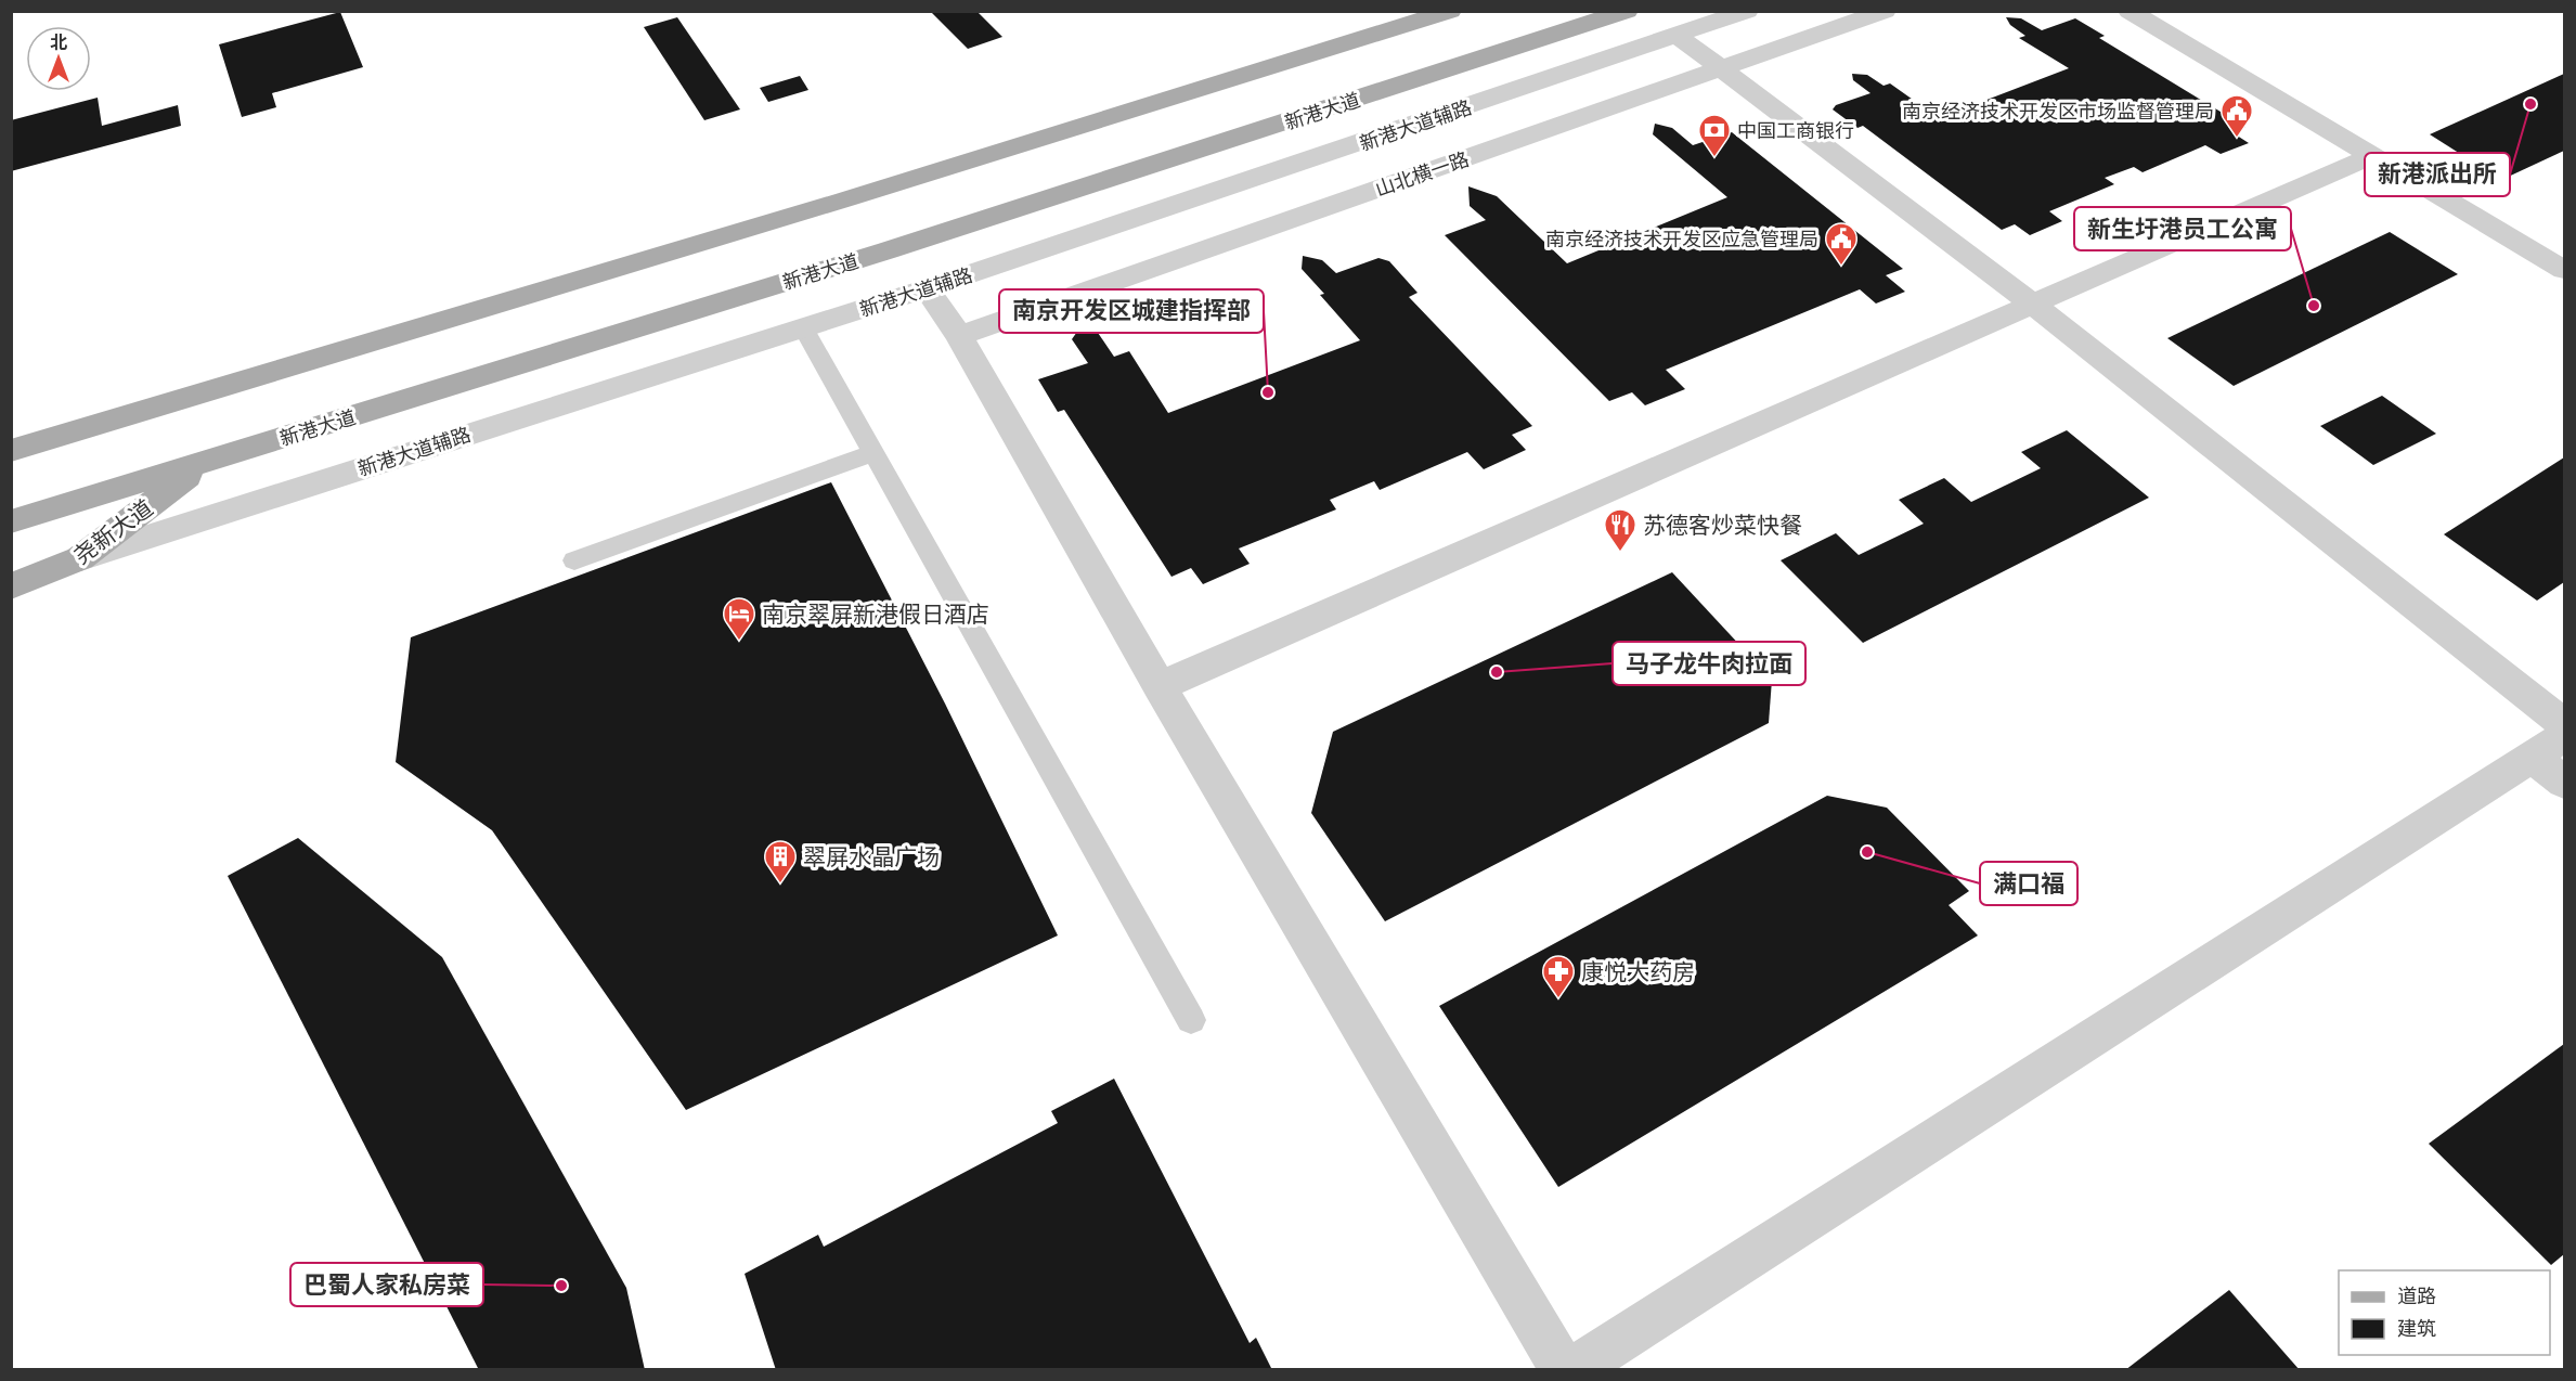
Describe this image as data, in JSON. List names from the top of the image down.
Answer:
{
  "streets": {
    "main road": ["新港大道", "尧新大道"],
    "street": ["新港大道辅路", "山北横一路"]
  },
  "crossings": [
    ["新港大道", "尧新大道"],
    ["新港大道辅路", "尧新大道"]
  ],
  "places": {
    "other": [
      "新港派出所",
      "新生圩港员工公寓",
      "南京开发区城建指挥部",
      "马子龙牛肉拉面",
      "满口福",
      "巴蜀人家私房菜"
    ],
    "public building": ["南京经济技术开发区市场监督管理局", "南京经济技术开发区应急管理局"],
    "bank": ["中国工商银行"],
    "restaurant": ["苏德客炒菜快餐"],
    "hotel": ["南京翠屏新港假日酒店"],
    "building": ["翠屏水晶广场"],
    "pharmacy": ["康悦大药房"]
  },
  "legend": ["道路", "建筑"],
  "north": "top"
}
